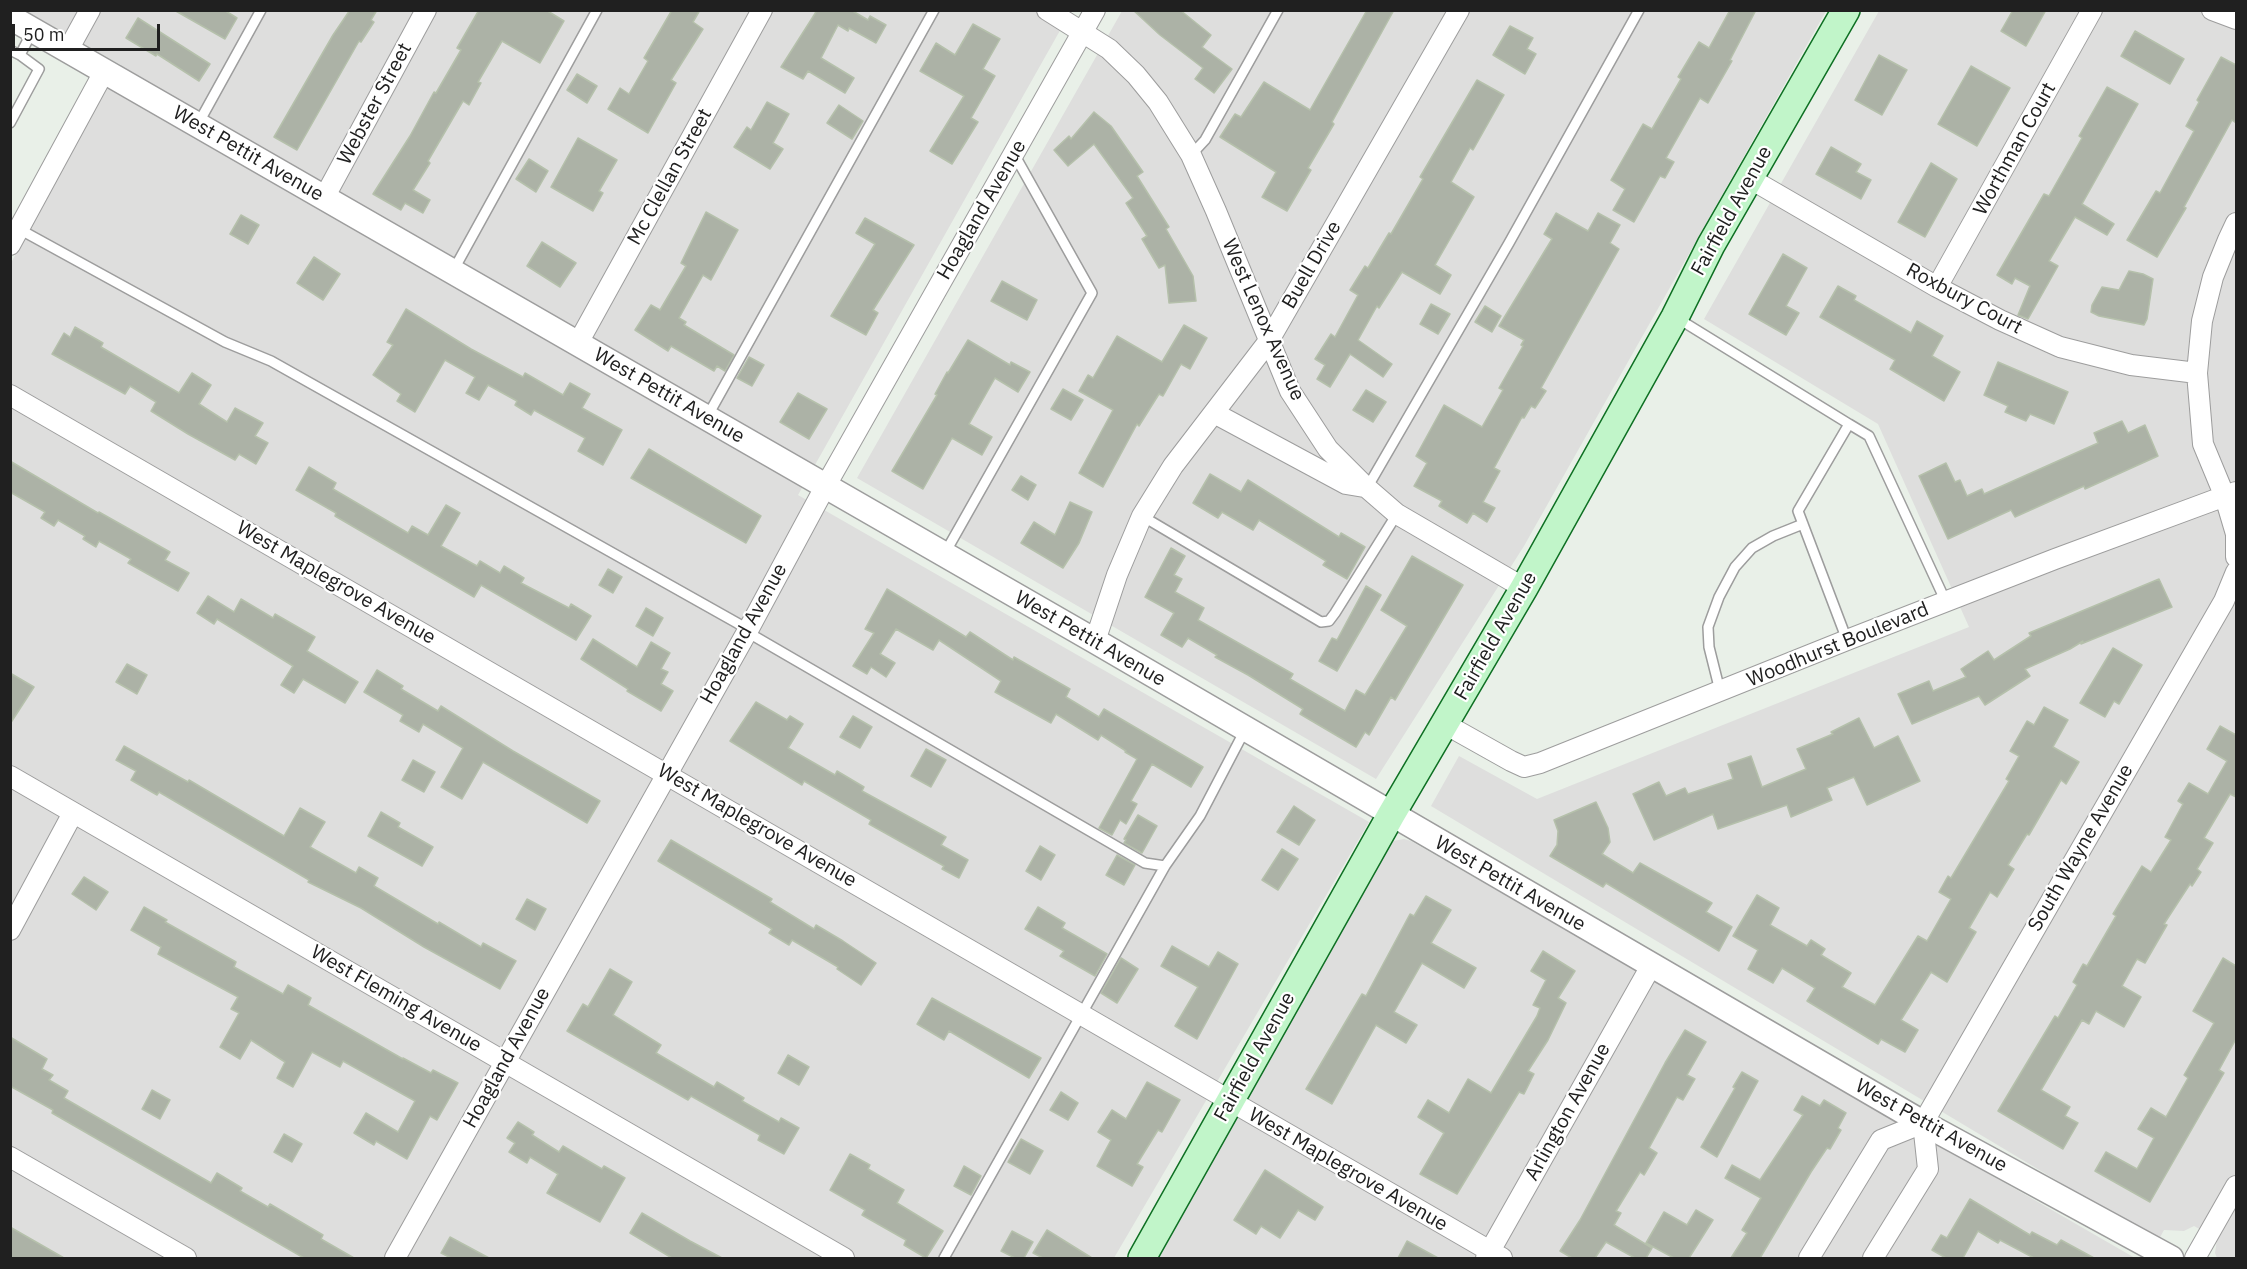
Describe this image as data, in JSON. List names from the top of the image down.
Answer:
{
  "streets": {
    "main road": ["Fairfield Avenue"],
    "street": [
      "Webster Street",
      "Worthman Court",
      "West Pettit Avenue",
      "Mc Clellan Street",
      "Hoagland Avenue",
      "Buell Drive",
      "Roxbury Court",
      "West Lenox Avenue",
      "West Maplegrove Avenue",
      "Woodhurst Boulevard",
      "South Wayne Avenue",
      "West Fleming Avenue",
      "Arlington Avenue"
    ]
  },
  "crossings": [
    ["Webster Street", "West Pettit Avenue"],
    ["Worthman Court", "Roxbury Court"],
    ["West Pettit Avenue", "Mc Clellan Street"],
    ["West Pettit Avenue", "Hoagland Avenue"],
    ["West Pettit Avenue", "Fairfield Avenue"],
    ["West Pettit Avenue", "Buell Drive"],
    ["West Pettit Avenue", "South Wayne Avenue"],
    ["West Pettit Avenue", "Arlington Avenue"],
    ["Hoagland Avenue", "West Lenox Avenue"],
    ["Hoagland Avenue", "West Maplegrove Avenue"],
    ["Hoagland Avenue", "West Fleming Avenue"],
    ["Fairfield Avenue", "Roxbury Court"],
    ["Fairfield Avenue", "West Lenox Avenue"],
    ["Fairfield Avenue", "West Maplegrove Avenue"],
    ["Fairfield Avenue", "Woodhurst Boulevard"],
    ["Buell Drive", "West Lenox Avenue"],
    ["West Maplegrove Avenue", "Arlington Avenue"]
  ],
  "scale_bar": "50 m"
}
